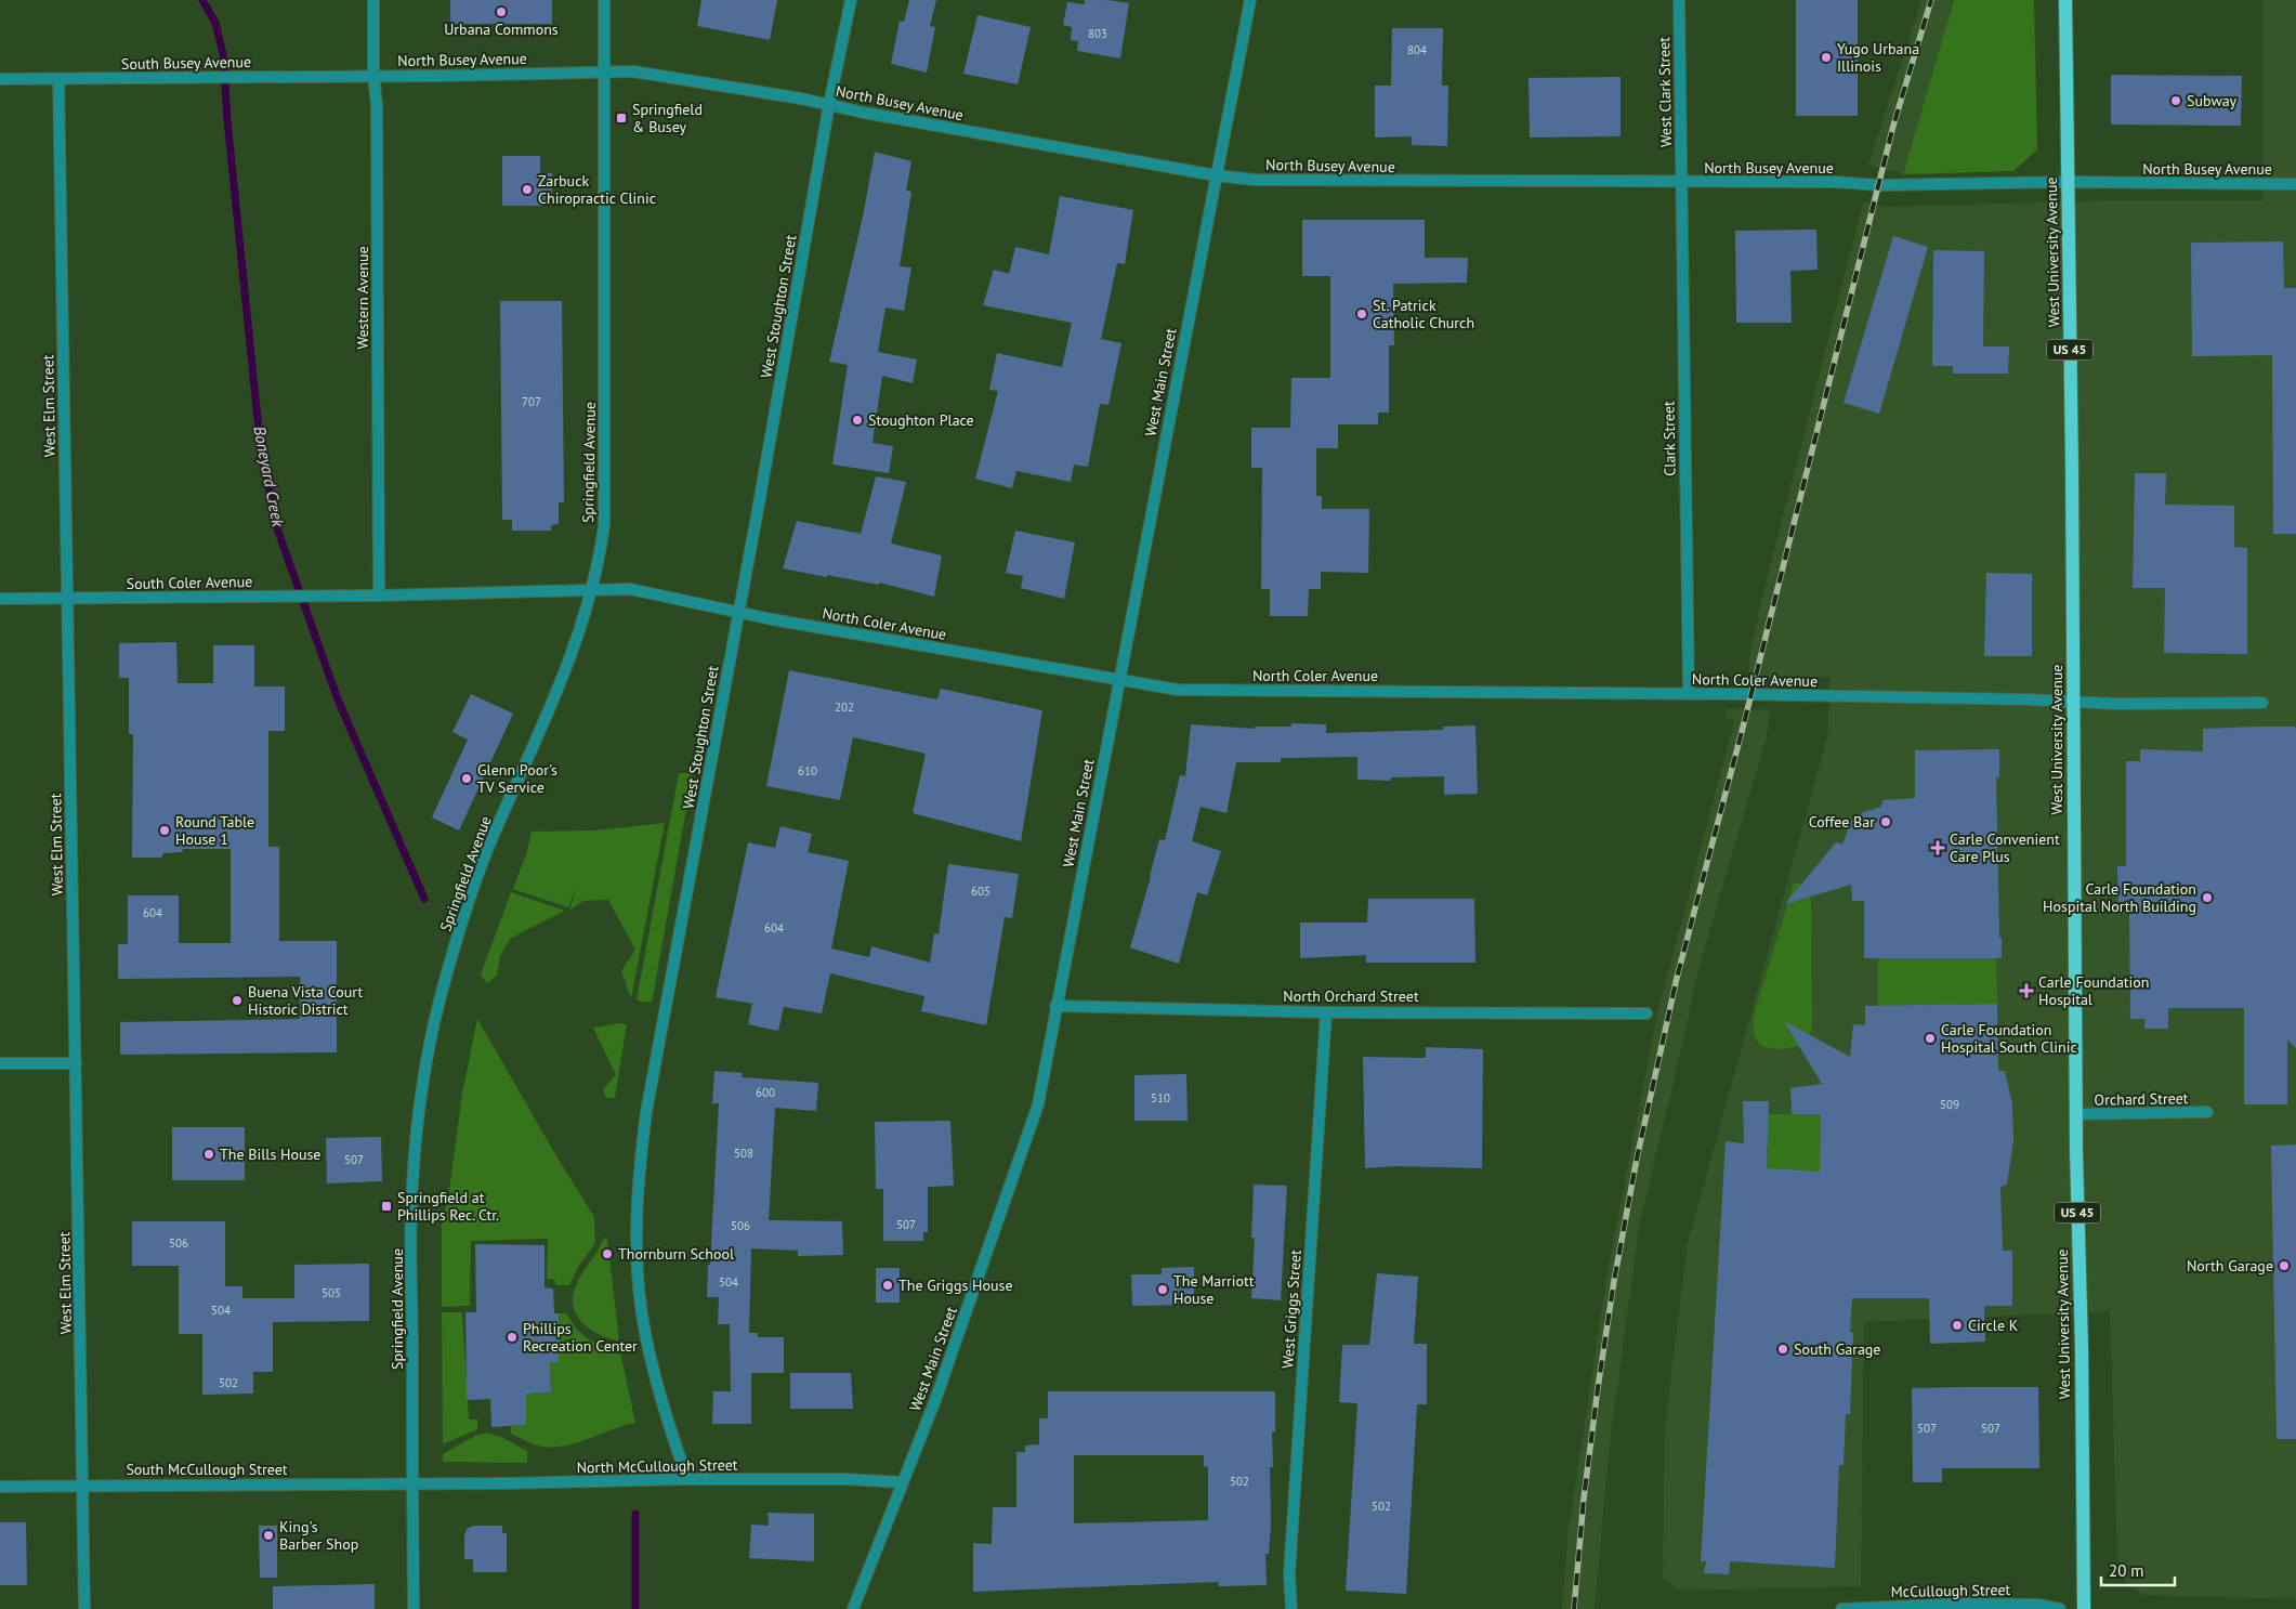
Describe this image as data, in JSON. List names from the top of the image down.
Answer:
{
  "streets": {
    "main road": ["West University Avenue", "US 45"],
    "street": [
      "North Busey Avenue",
      "South Busey Avenue",
      "West Clark Street",
      "Western Avenue",
      "West Stoughton Street",
      "West Main Street",
      "West Elm Street",
      "Clark Street",
      "Springfield Avenue",
      "South Coler Avenue",
      "North Coler Avenue",
      "North Orchard Street",
      "Orchard Street",
      "West Griggs Street",
      "North McCullough Street",
      "South McCullough Street",
      "McCullough Street"
    ]
  },
  "crossings": [
    ["North Busey Avenue", "South Busey Avenue"],
    ["North Busey Avenue", "West Clark Street"],
    ["North Busey Avenue", "West University Avenue"],
    ["North Busey Avenue", "Western Avenue"],
    ["North Busey Avenue", "West Stoughton Street"],
    ["North Busey Avenue", "West Main Street"],
    ["North Busey Avenue", "Clark Street"],
    ["North Busey Avenue", "Springfield Avenue"],
    ["South Busey Avenue", "Western Avenue"],
    ["South Busey Avenue", "West Elm Street"],
    ["West Clark Street", "Clark Street"],
    ["West University Avenue", "North Coler Avenue"],
    ["West University Avenue", "Orchard Street"],
    ["Western Avenue", "South Coler Avenue"],
    ["Western Avenue", "North Coler Avenue"],
    ["West Stoughton Street", "North Coler Avenue"],
    ["West Stoughton Street", "North McCullough Street"],
    ["West Main Street", "North Coler Avenue"],
    ["West Main Street", "North Orchard Street"],
    ["West Main Street", "North McCullough Street"],
    ["West Elm Street", "South Coler Avenue"],
    ["West Elm Street", "South McCullough Street"],
    ["Clark Street", "North Coler Avenue"],
    ["Springfield Avenue", "North Coler Avenue"],
    ["Springfield Avenue", "North McCullough Street"],
    ["Springfield Avenue", "South McCullough Street"],
    ["South Coler Avenue", "North Coler Avenue"],
    ["North Orchard Street", "West Griggs Street"],
    ["North McCullough Street", "South McCullough Street"]
  ],
  "water": ["Boneyard Creek"],
  "places": {
    "other": [
      "Urbana Commons",
      "Yugo Urbana Illinois",
      "Subway",
      "Zarbuck Chiropractic Clinic",
      "St. Patrick Catholic Church",
      "Stoughton Place",
      "Glenn Poor's TV Service",
      "Coffee Bar",
      "Round Table House 1",
      "Carle Foundation Hospital North Building",
      "Buena Vista Court Historic District",
      "Carle Foundation Hospital South Clinic",
      "The Bills House",
      "Thornburn School",
      "North Garage",
      "The Griggs House",
      "The Marriott House",
      "Circle K",
      "Phillips Recreation Center",
      "South Garage",
      "King's Barber Shop"
    ],
    "transit": ["Springfield & Busey", "Springfield at Phillips Rec. Ctr."],
    "health": ["Carle Convenient Care Plus", "Carle Foundation Hospital"]
  },
  "house_numbers": [
    "803",
    "804",
    "707",
    "202",
    "610",
    "605",
    "604",
    "604",
    "600",
    "510",
    "509",
    "508",
    "507",
    "507",
    "506",
    "506",
    "504",
    "505",
    "504",
    "502",
    "507",
    "507",
    "502",
    "502"
  ],
  "scale_bar": "20 m"
}
